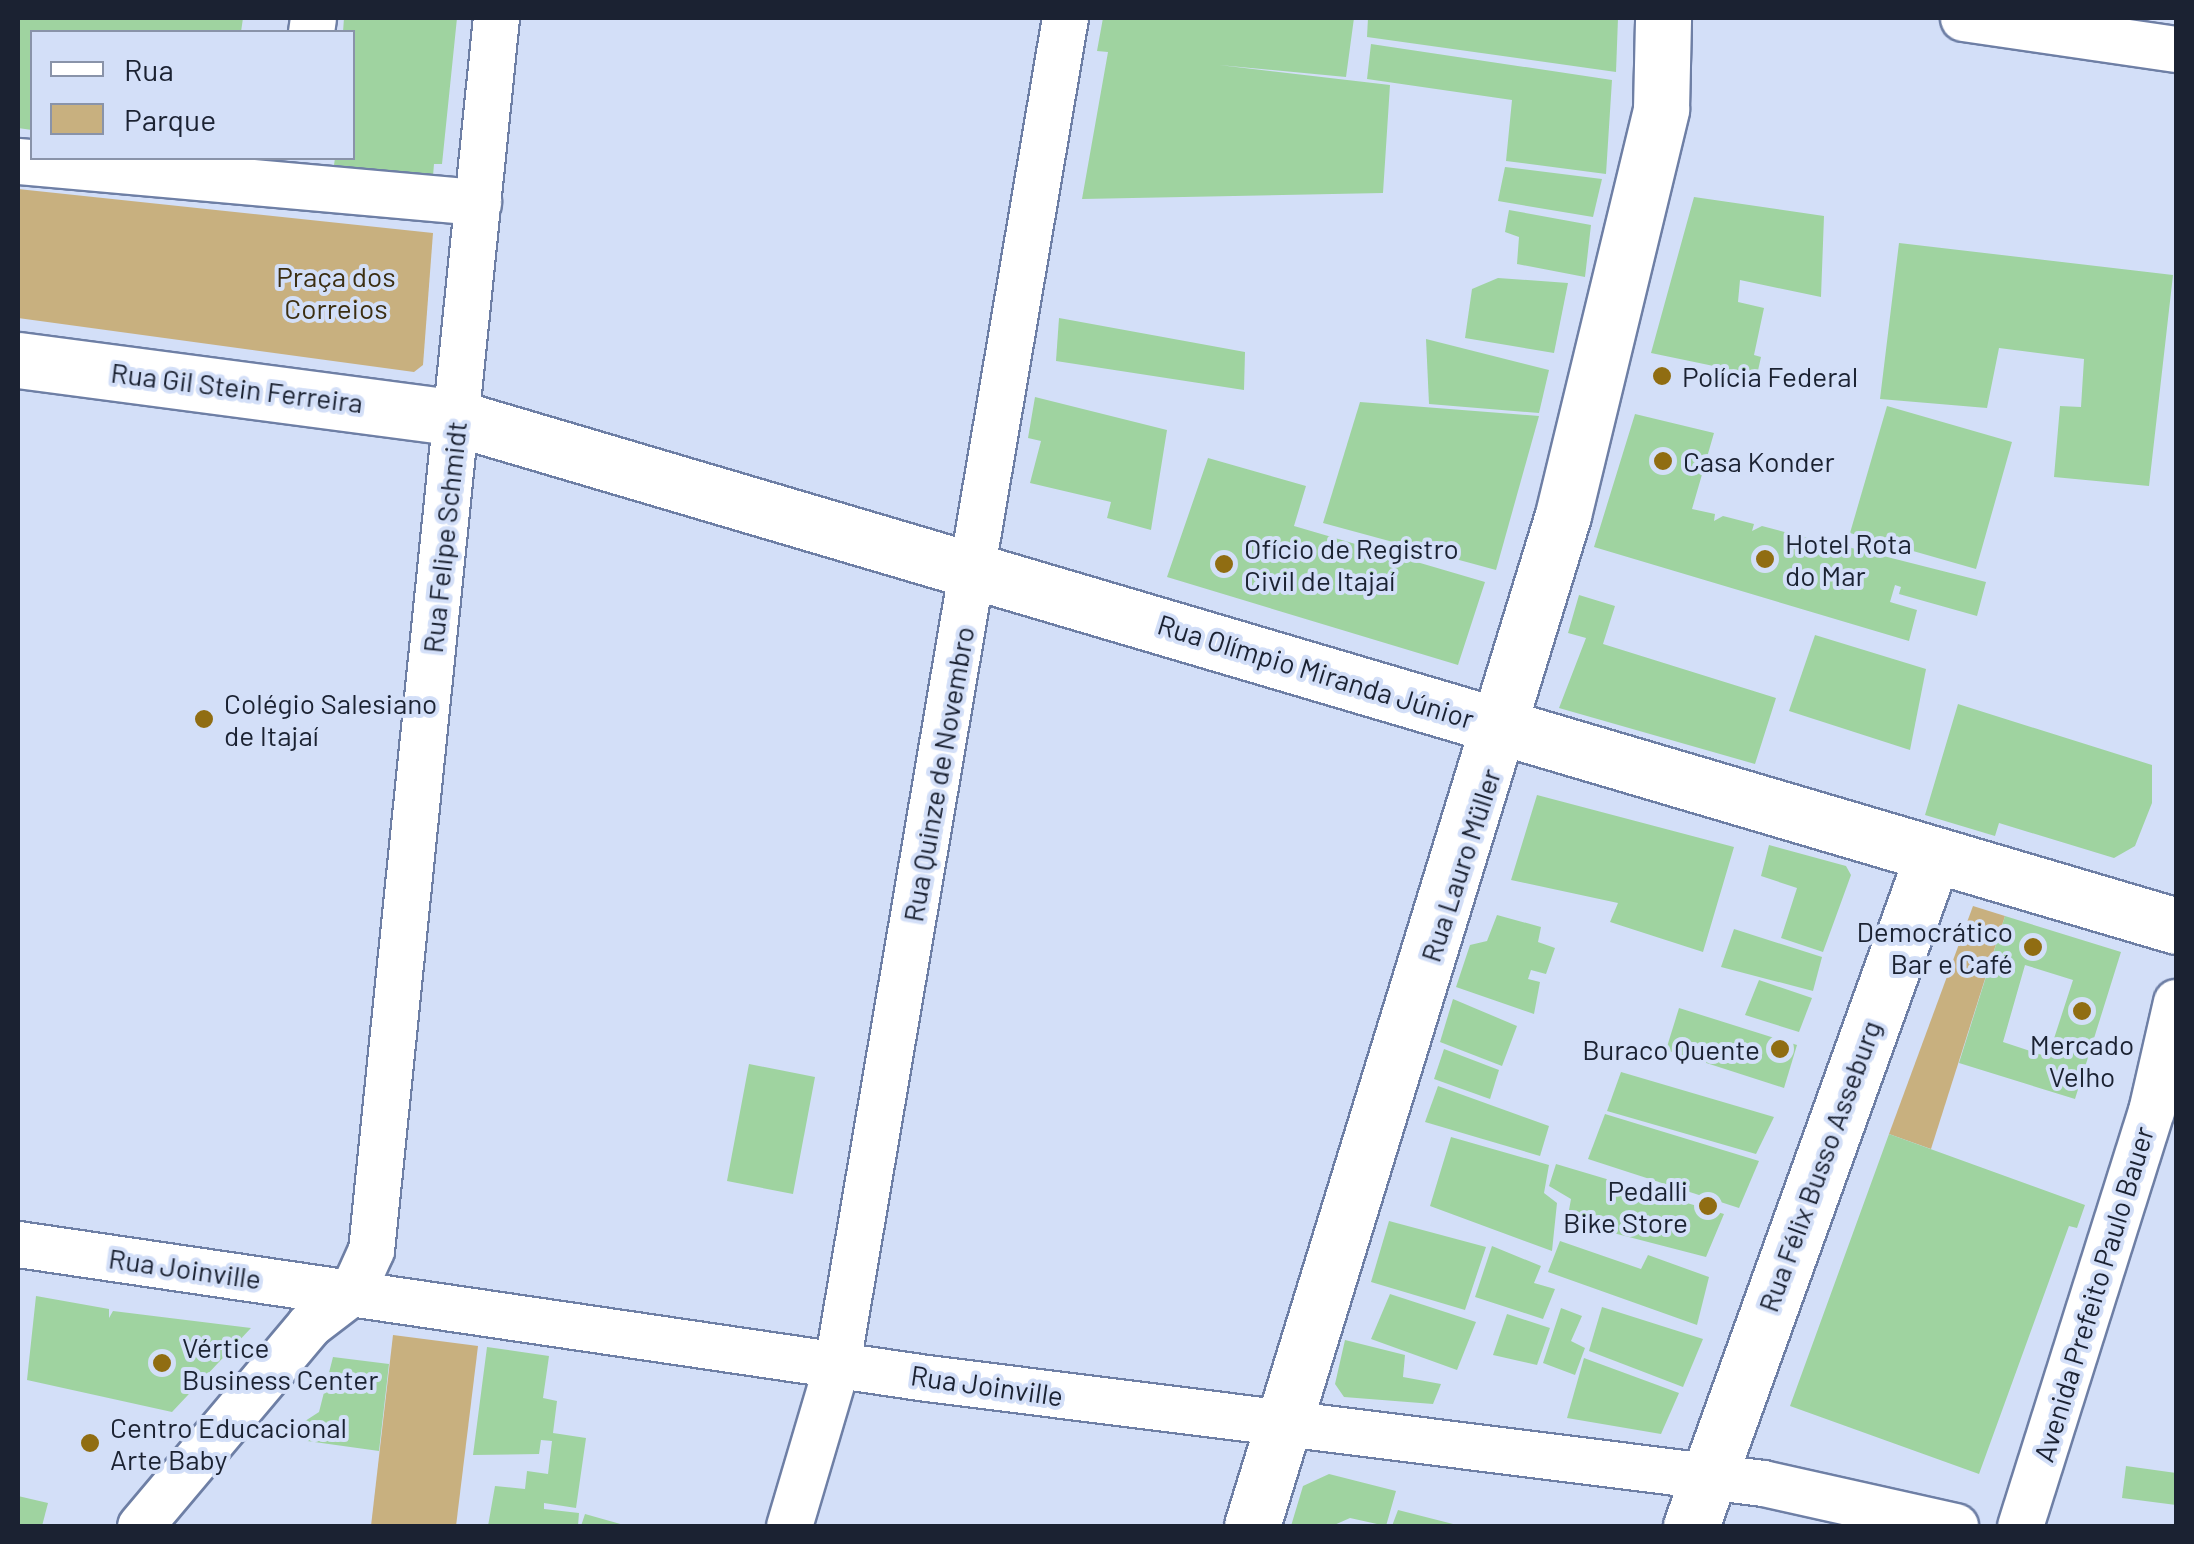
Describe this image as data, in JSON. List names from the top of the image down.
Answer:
{
  "streets": {
    "main road": [
      "Rua Gil Stein Ferreira",
      "Rua Olímpio Miranda Júnior",
      "Rua Lauro Müller",
      "Rua Félix Busso Asseburg"
    ],
    "street": [
      "Rua Felipe Schmidt",
      "Rua Quinze de Novembro",
      "Rua Joinville",
      "Avenida Prefeito Paulo Bauer"
    ]
  },
  "crossings": [
    ["Rua Gil Stein Ferreira", "Rua Felipe Schmidt"],
    ["Rua Gil Stein Ferreira", "Rua Olímpio Miranda Júnior"],
    ["Rua Felipe Schmidt", "Rua Olímpio Miranda Júnior"],
    ["Rua Felipe Schmidt", "Rua Joinville"],
    ["Rua Olímpio Miranda Júnior", "Rua Quinze de Novembro"],
    ["Rua Olímpio Miranda Júnior", "Rua Lauro Müller"],
    ["Rua Olímpio Miranda Júnior", "Rua Félix Busso Asseburg"],
    ["Rua Quinze de Novembro", "Rua Joinville"],
    ["Rua Lauro Müller", "Rua Joinville"],
    ["Rua Félix Busso Asseburg", "Rua Joinville"]
  ],
  "parks": ["Praça dos Correios"],
  "places": [
    "Polícia Federal",
    "Casa Konder",
    "Hotel Rota do Mar",
    "Ofício de Registro Civil de Itajaí",
    "Colégio Salesiano de Itajaí",
    "Democrático Bar e Café",
    "Mercado Velho",
    "Buraco Quente",
    "Pedalli Bike Store",
    "Vértice Business Center",
    "Centro Educacional Arte Baby"
  ],
  "legend": ["Rua", "Parque"]
}
